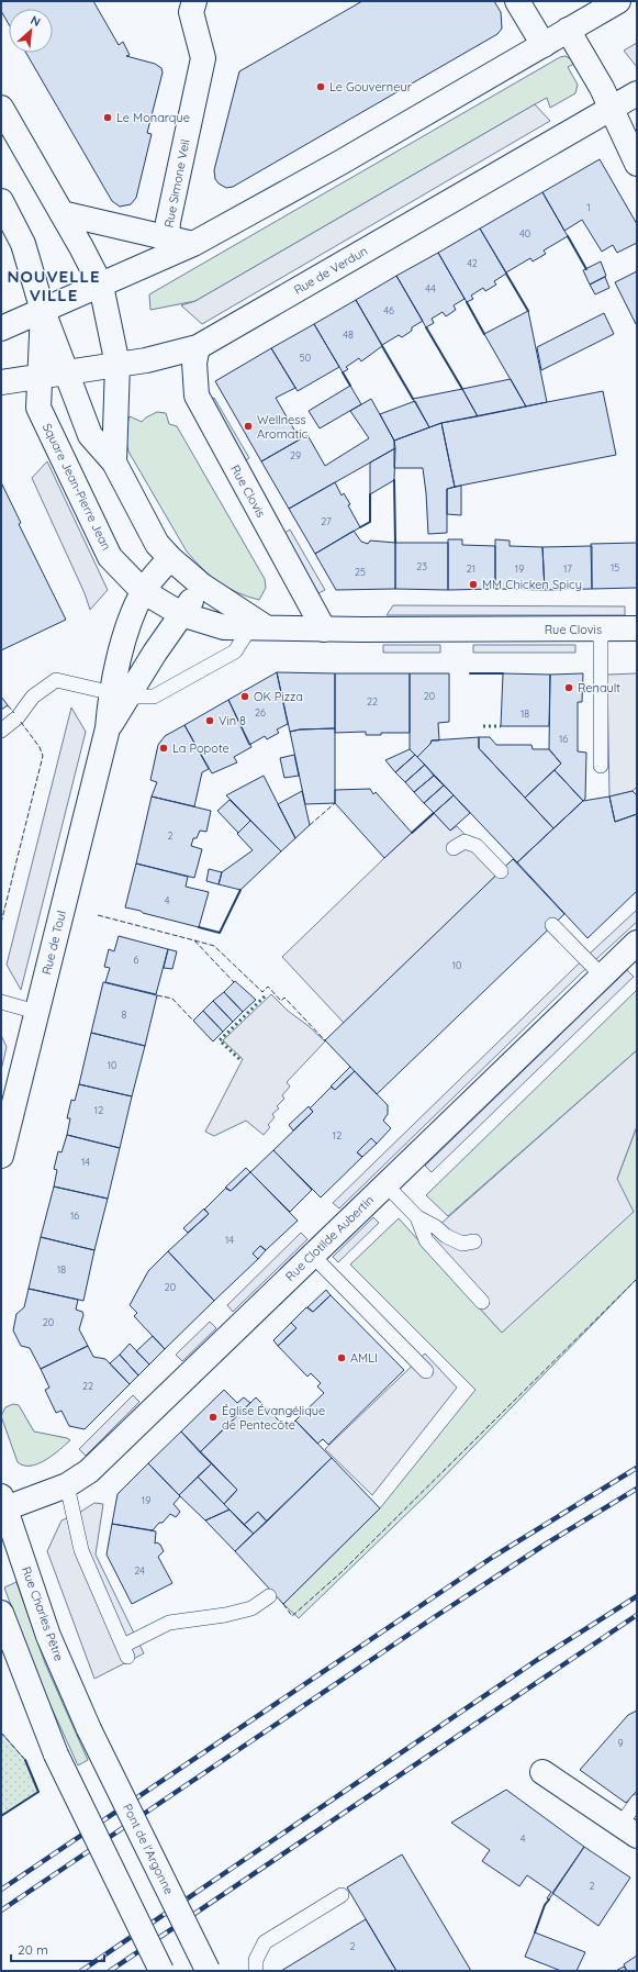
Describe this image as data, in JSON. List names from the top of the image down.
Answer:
{
  "streets": {
    "main road": [
      "Rue Simone Veil",
      "Rue de Verdun",
      "Square Jean-Pierre Jean",
      "Rue Clovis",
      "Rue de Toul",
      "Rue Clotilde Aubertin",
      "Rue Charles Pêtre",
      "Pont de l'Argonne"
    ]
  },
  "crossings": [
    ["Rue de Verdun", "Square Jean-Pierre Jean"],
    ["Rue de Verdun", "Rue Clovis"],
    ["Square Jean-Pierre Jean", "Rue Clovis"],
    ["Square Jean-Pierre Jean", "Rue de Toul"],
    ["Rue Clotilde Aubertin", "Rue Charles Pêtre"],
    ["Rue Charles Pêtre", "Pont de l'Argonne"]
  ],
  "districts": ["NOUVELLE VILLE"],
  "places": [
    "Le Gouverneur",
    "Le Monarque",
    "Wellness Aromatic",
    "MM Chicken Spicy",
    "Renault",
    "OK Pizza",
    "Vin 8",
    "La Popote",
    "AMLI",
    "Église Évangélique de Pentecôte"
  ],
  "house_numbers": [
    "1",
    "40",
    "42",
    "44",
    "46",
    "48",
    "50",
    "29",
    "27",
    "23",
    "15",
    "21",
    "19",
    "17",
    "25",
    "20",
    "22",
    "26",
    "18",
    "16",
    "2",
    "4",
    "6",
    "10",
    "8",
    "10",
    "12",
    "12",
    "14",
    "16",
    "14",
    "18",
    "20",
    "20",
    "22",
    "19",
    "24",
    "9",
    "4",
    "2",
    "2"
  ],
  "scale_bar": "20 m",
  "north": "top right"
}
